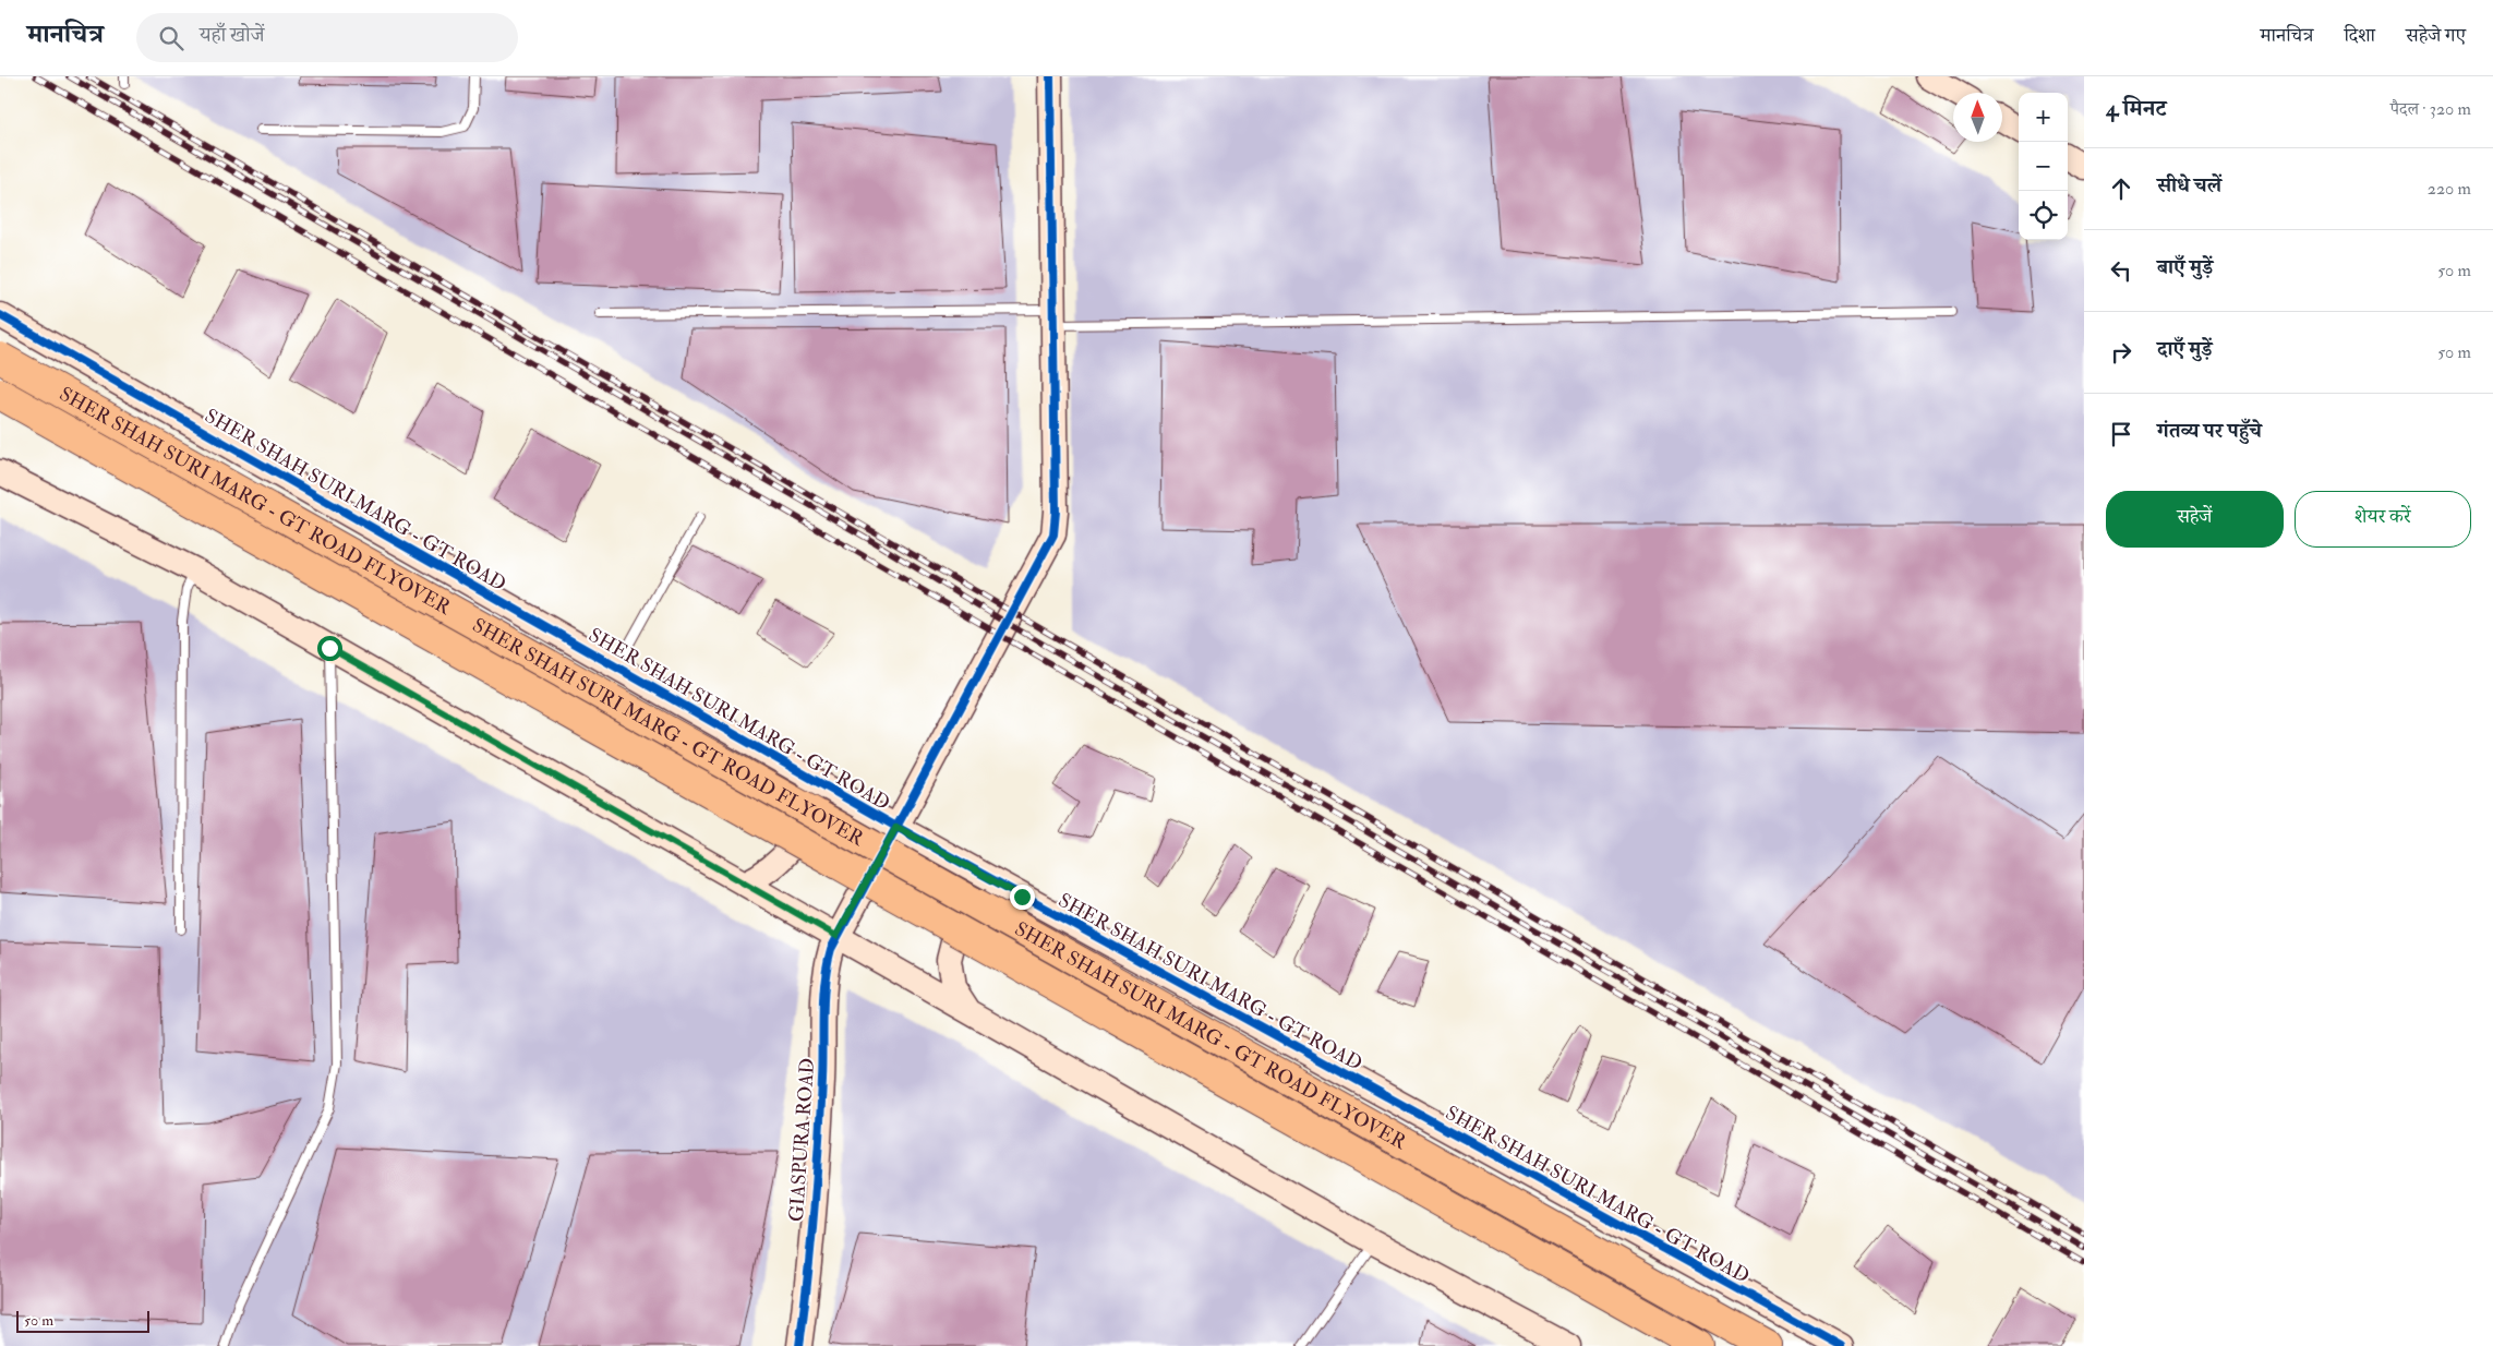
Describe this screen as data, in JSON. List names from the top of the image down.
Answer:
{
  "streets": {
    "highway": ["SHER SHAH SURI MARG - GT ROAD FLYOVER"],
    "street": ["SHER SHAH SURI MARG - GT ROAD", "GIASPURA ROAD"]
  },
  "crossings": [
    ["SHER SHAH SURI MARG - GT ROAD", "GIASPURA ROAD"]
  ],
  "scale_bar": "50 m",
  "north": "top",
  "page": {
    "header": "मानचित्र",
    "search": "यहाँ खोजें",
    "nav": ["मानचित्र", "दिशा", "सहेजे गए"],
    "heading": ["4 मिनट", "पैदल · 320 m"],
    "map_buttons": ["+", "−"],
    "list": [
      ["सीधे चलें", "220 m"],
      ["बाएँ मुड़ें", "50 m"],
      ["दाएँ मुड़ें", "50 m"],
      "गंतव्य पर पहुँचे"
    ],
    "buttons": ["सहेजें", "शेयर करें"],
    "scale": "50 m"
  }
}
